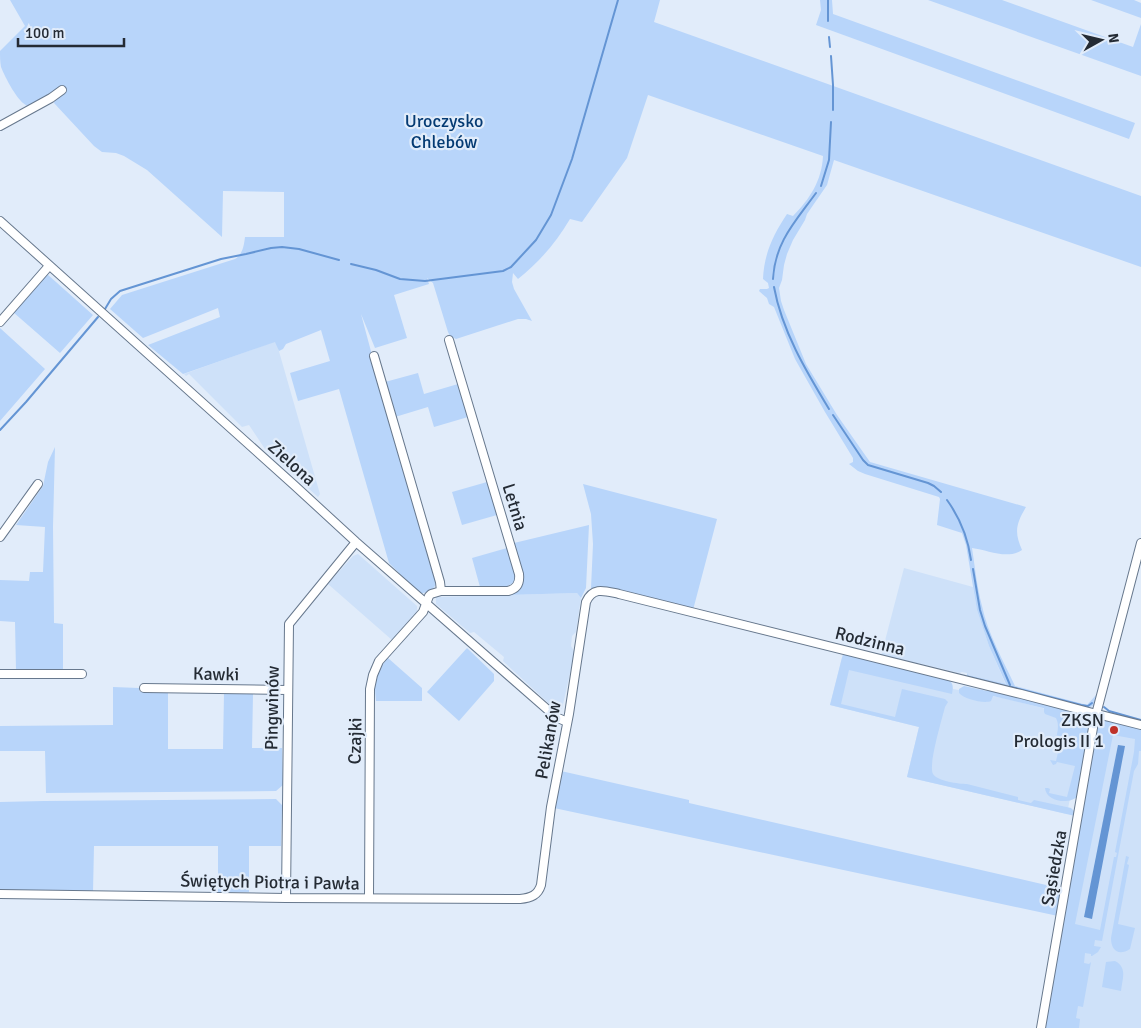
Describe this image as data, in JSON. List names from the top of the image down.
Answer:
{
  "streets": {
    "street": [
      "Zielona",
      "Letnia",
      "Rodzinna",
      "Kawki",
      "Pingwinów",
      "Pelikanów",
      "Czajki",
      "Sąsiedzka",
      "Świętych Piotra i Pawła"
    ]
  },
  "crossings": [
    ["Zielona", "Pingwinów"],
    ["Zielona", "Pelikanów"],
    ["Zielona", "Czajki"],
    ["Rodzinna", "Pelikanów"],
    ["Rodzinna", "Sąsiedzka"],
    ["Kawki", "Pingwinów"],
    ["Pingwinów", "Świętych Piotra i Pawła"],
    ["Pelikanów", "Świętych Piotra i Pawła"],
    ["Czajki", "Świętych Piotra i Pawła"]
  ],
  "parks": ["Uroczysko Chlebów"],
  "places": ["ZKSN Prologis II 1"],
  "scale_bar": "100 m",
  "north": "right"
}
